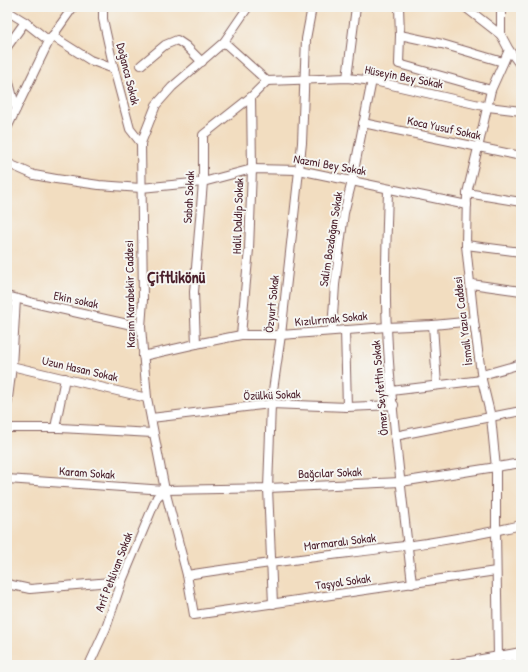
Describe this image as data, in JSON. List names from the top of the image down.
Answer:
{
  "streets": {
    "street": [
      "Doğanca Sokak",
      "Hüseyin Bey Sokak",
      "Koca Yusuf Sokak",
      "Nazmi Bey Sokak",
      "Sabah Sokak",
      "Halil Daldip Sokak",
      "Salim Bozdoğan Sokak",
      "Kazım Karabekir Caddesi",
      "Ekin sokak",
      "Özyurt Sokak",
      "Kızılırmak Sokak",
      "İsmail Yazıcı Caddesi",
      "Uzun Hasan Sokak",
      "Ömer Seyfettin Sokak",
      "Özülkü Sokak",
      "Karam Sokak",
      "Bağcılar Sokak",
      "Marmaralı Sokak",
      "Arif Pehlivan Sokak",
      "Taşyol Sokak"
    ]
  },
  "crossings": [
    ["Doğanca Sokak", "Kazım Karabekir Caddesi"],
    ["Hüseyin Bey Sokak", "Sabah Sokak"],
    ["Hüseyin Bey Sokak", "Salim Bozdoğan Sokak"],
    ["Hüseyin Bey Sokak", "Özyurt Sokak"],
    ["Hüseyin Bey Sokak", "İsmail Yazıcı Caddesi"],
    ["Koca Yusuf Sokak", "Salim Bozdoğan Sokak"],
    ["Koca Yusuf Sokak", "İsmail Yazıcı Caddesi"],
    ["Nazmi Bey Sokak", "Sabah Sokak"],
    ["Nazmi Bey Sokak", "Halil Daldip Sokak"],
    ["Nazmi Bey Sokak", "Salim Bozdoğan Sokak"],
    ["Nazmi Bey Sokak", "Kazım Karabekir Caddesi"],
    ["Nazmi Bey Sokak", "Özyurt Sokak"],
    ["Nazmi Bey Sokak", "İsmail Yazıcı Caddesi"],
    ["Nazmi Bey Sokak", "Ömer Seyfettin Sokak"],
    ["Sabah Sokak", "Halil Daldip Sokak"],
    ["Sabah Sokak", "Kızılırmak Sokak"],
    ["Halil Daldip Sokak", "Kızılırmak Sokak"],
    ["Salim Bozdoğan Sokak", "Kızılırmak Sokak"],
    ["Kazım Karabekir Caddesi", "Ekin sokak"],
    ["Kazım Karabekir Caddesi", "Kızılırmak Sokak"],
    ["Kazım Karabekir Caddesi", "Uzun Hasan Sokak"],
    ["Kazım Karabekir Caddesi", "Özülkü Sokak"],
    ["Kazım Karabekir Caddesi", "Karam Sokak"],
    ["Kazım Karabekir Caddesi", "Bağcılar Sokak"],
    ["Kazım Karabekir Caddesi", "Marmaralı Sokak"],
    ["Kazım Karabekir Caddesi", "Arif Pehlivan Sokak"],
    ["Kazım Karabekir Caddesi", "Taşyol Sokak"],
    ["Özyurt Sokak", "Kızılırmak Sokak"],
    ["Özyurt Sokak", "Özülkü Sokak"],
    ["Özyurt Sokak", "Bağcılar Sokak"],
    ["Özyurt Sokak", "Marmaralı Sokak"],
    ["Özyurt Sokak", "Taşyol Sokak"],
    ["Kızılırmak Sokak", "İsmail Yazıcı Caddesi"],
    ["Kızılırmak Sokak", "Ömer Seyfettin Sokak"],
    ["İsmail Yazıcı Caddesi", "Bağcılar Sokak"],
    ["İsmail Yazıcı Caddesi", "Marmaralı Sokak"],
    ["İsmail Yazıcı Caddesi", "Taşyol Sokak"],
    ["Ömer Seyfettin Sokak", "Özülkü Sokak"],
    ["Ömer Seyfettin Sokak", "Bağcılar Sokak"],
    ["Ömer Seyfettin Sokak", "Marmaralı Sokak"],
    ["Ömer Seyfettin Sokak", "Taşyol Sokak"],
    ["Karam Sokak", "Bağcılar Sokak"],
    ["Karam Sokak", "Arif Pehlivan Sokak"],
    ["Bağcılar Sokak", "Arif Pehlivan Sokak"]
  ],
  "districts": ["Çiftlikönü"]
}
